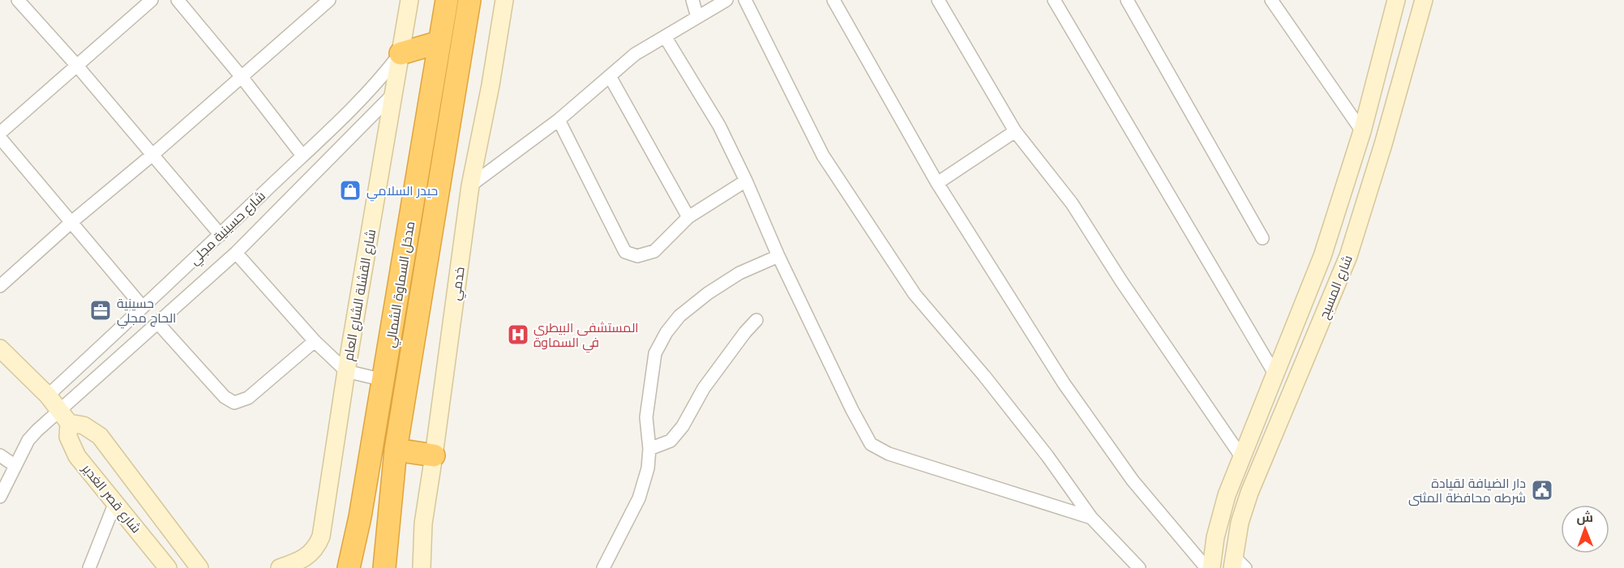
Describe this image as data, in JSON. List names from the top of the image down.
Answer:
{
  "streets": {
    "highway": ["مدخل السماوة الشمالي"],
    "main road": [
      "خدمي",
      "شارع المسبح",
      "شارع القشلة الشارع العام",
      "شارع قصر الغدير"
    ],
    "street": ["شارع حسينية مجلي"]
  },
  "crossings": [
    ["شارع حسينية مجلي", "شارع القشلة الشارع العام"],
    ["شارع حسينية مجلي", "شارع قصر الغدير"]
  ],
  "places": {
    "shop": ["حيدر السلامي"],
    "office": ["حسينية الحاج مجلي"],
    "hospital": ["المستشفى البيطري في السماوة"],
    "public building": ["دار الضيافة لقيادة شرطه محافظة المثنى"]
  },
  "north": "top"
}
